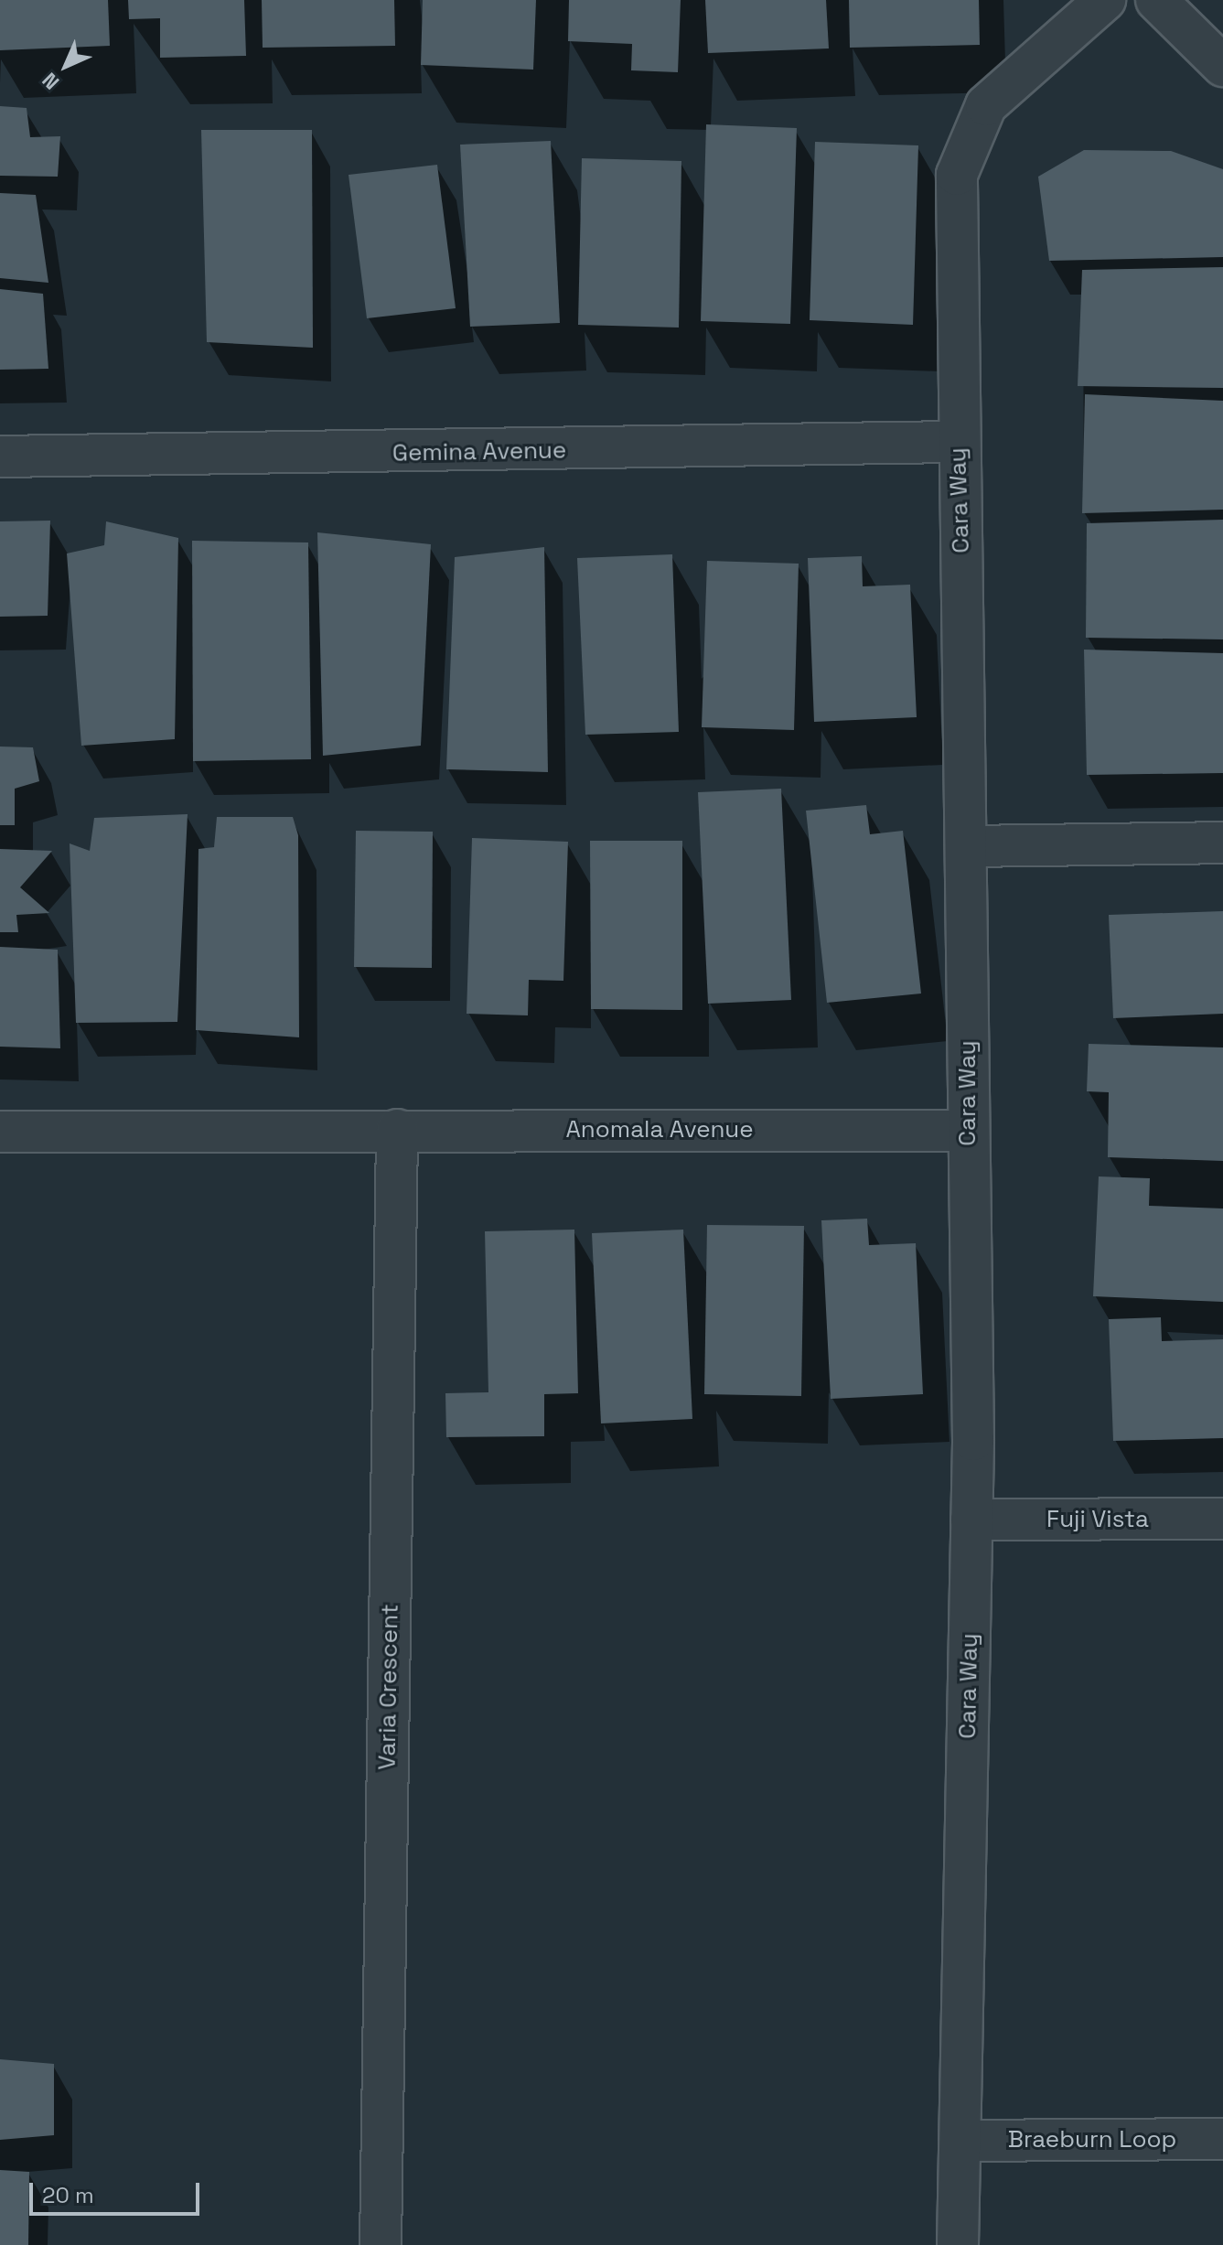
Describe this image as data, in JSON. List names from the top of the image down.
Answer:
{
  "streets": {
    "street": [
      "Gemina Avenue",
      "Cara Way",
      "Anomala Avenue",
      "Fuji Vista",
      "Varia Crescent",
      "Braeburn Loop"
    ]
  },
  "crossings": [
    ["Gemina Avenue", "Cara Way"],
    ["Cara Way", "Anomala Avenue"],
    ["Cara Way", "Fuji Vista"],
    ["Cara Way", "Braeburn Loop"],
    ["Anomala Avenue", "Varia Crescent"]
  ],
  "scale_bar": "20 m",
  "north": "bottom left"
}
